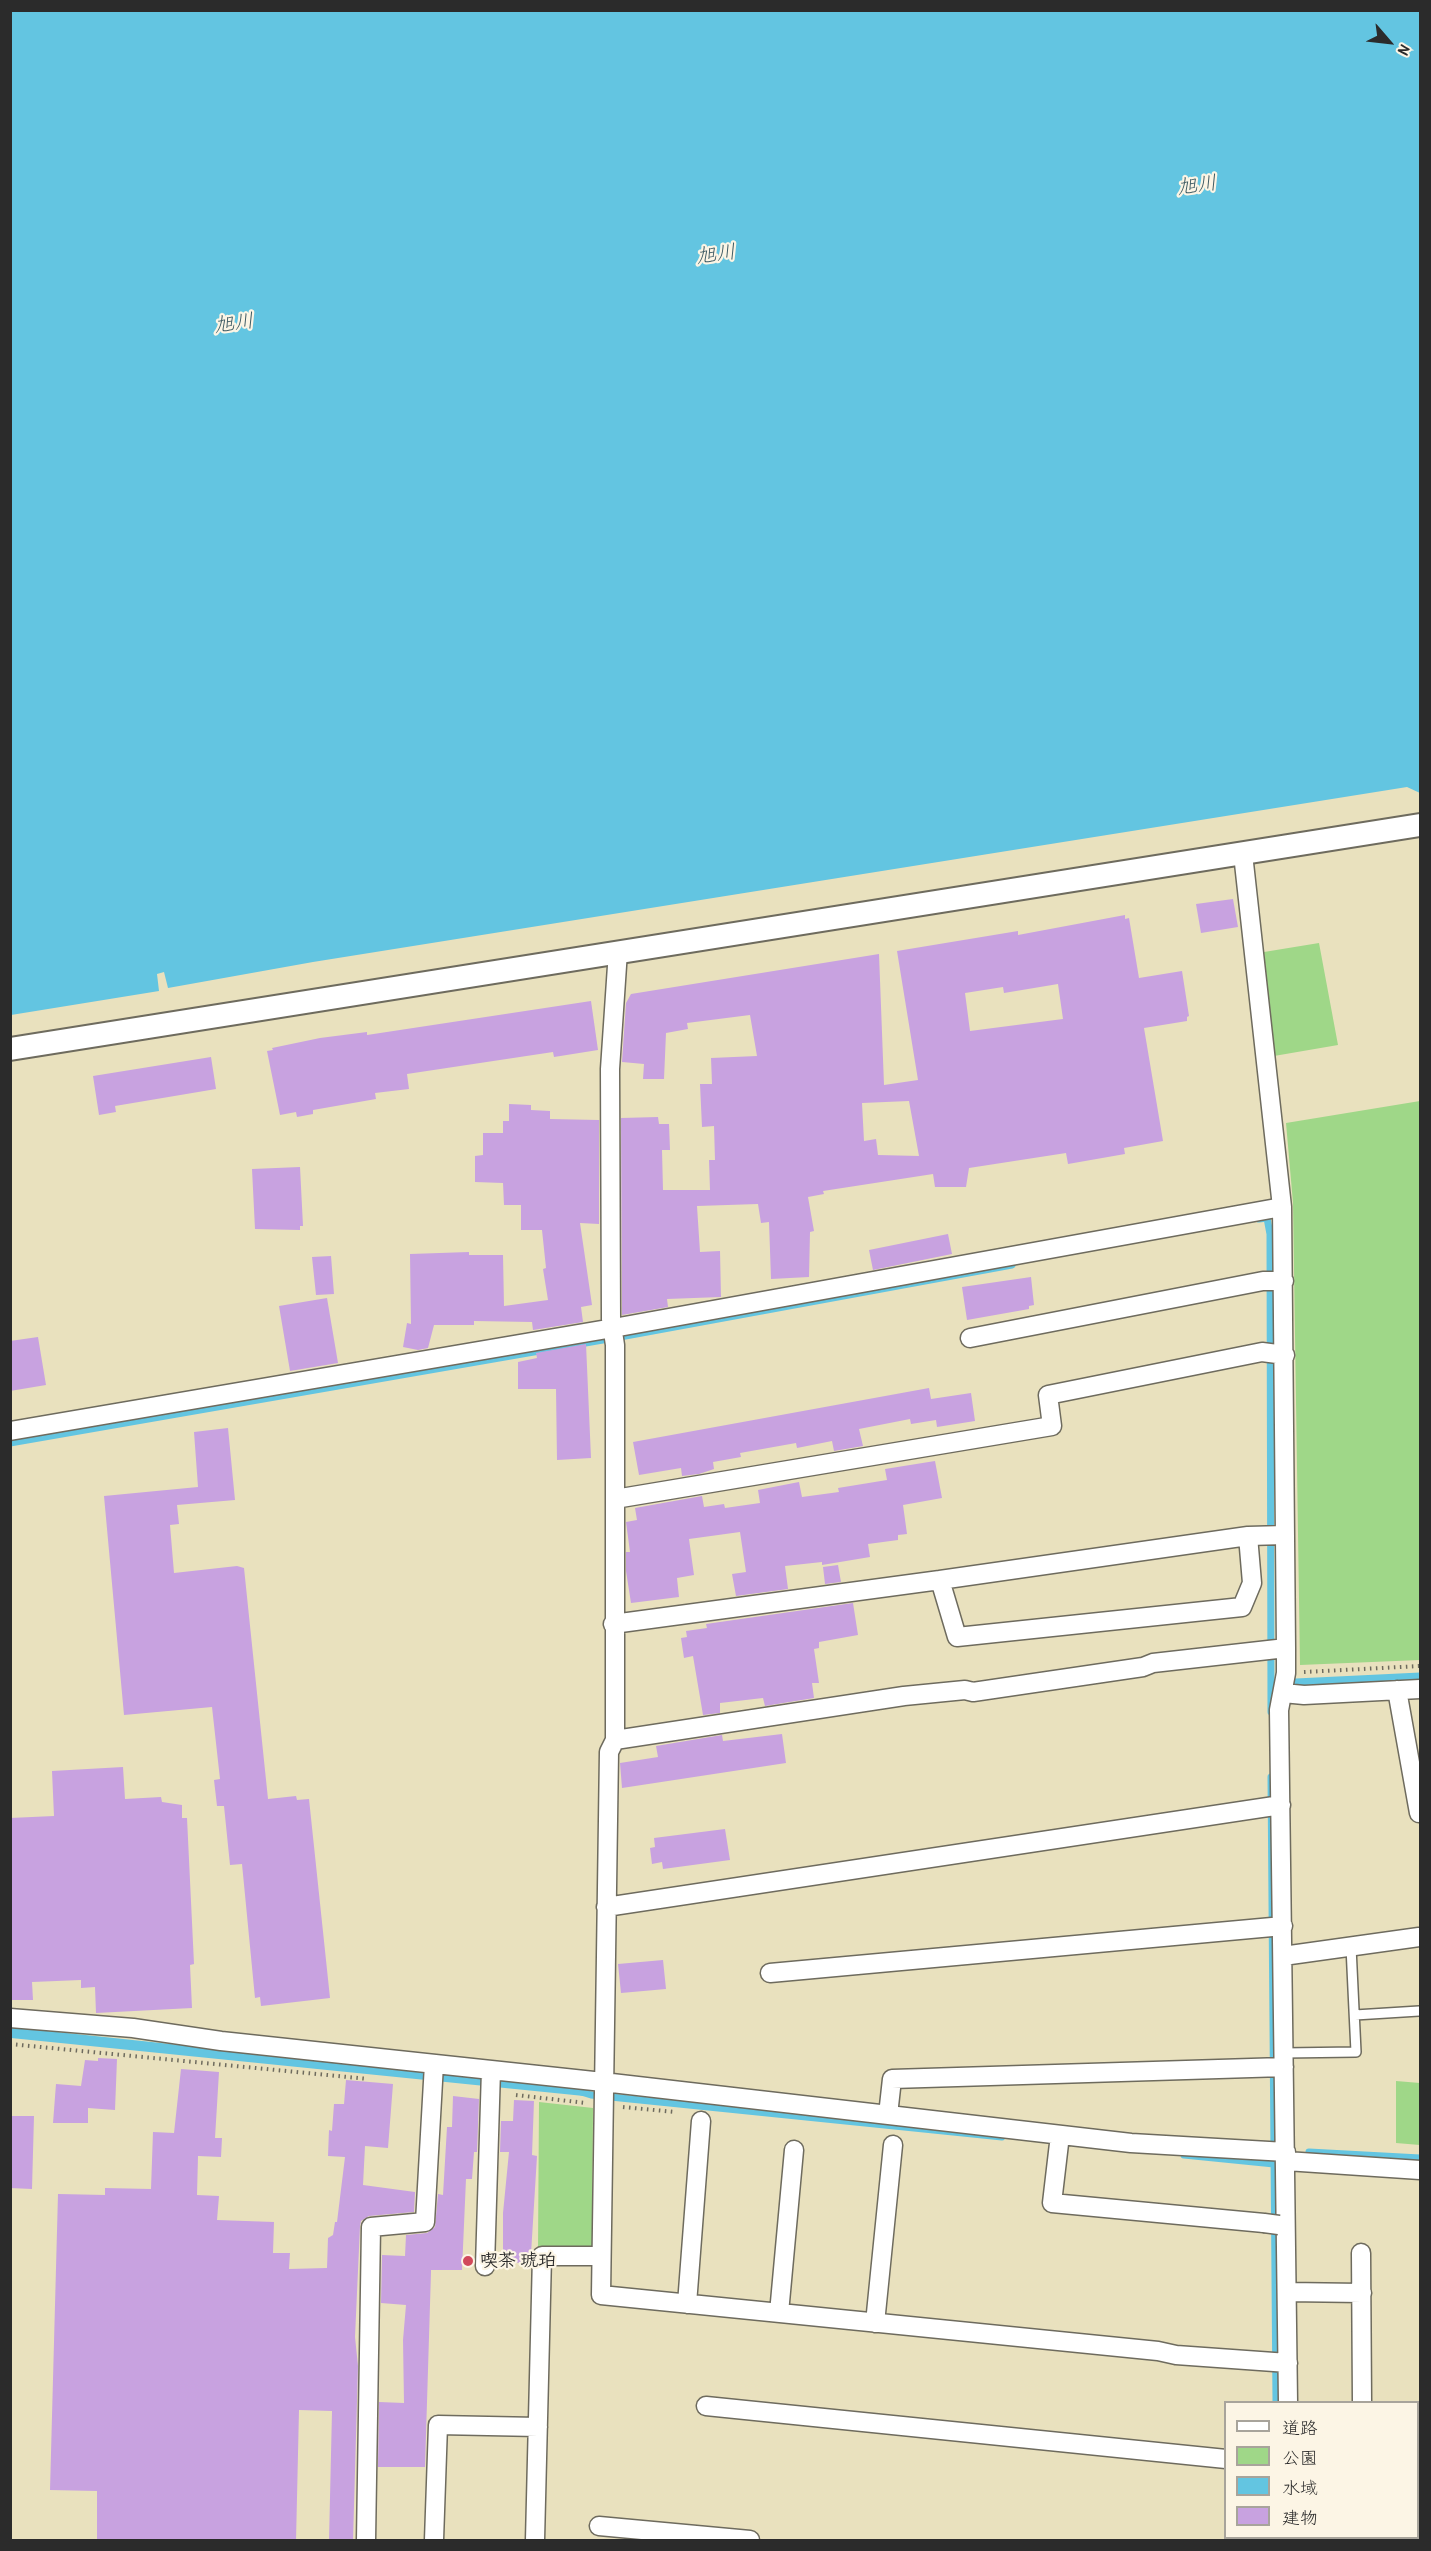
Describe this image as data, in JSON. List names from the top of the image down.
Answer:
{
  "water": ["旭川"],
  "places": ["喫茶 琥珀"],
  "legend": [
    "道路",
    "公園",
    "水域",
    "建物"
  ],
  "north": "bottom right"
}
